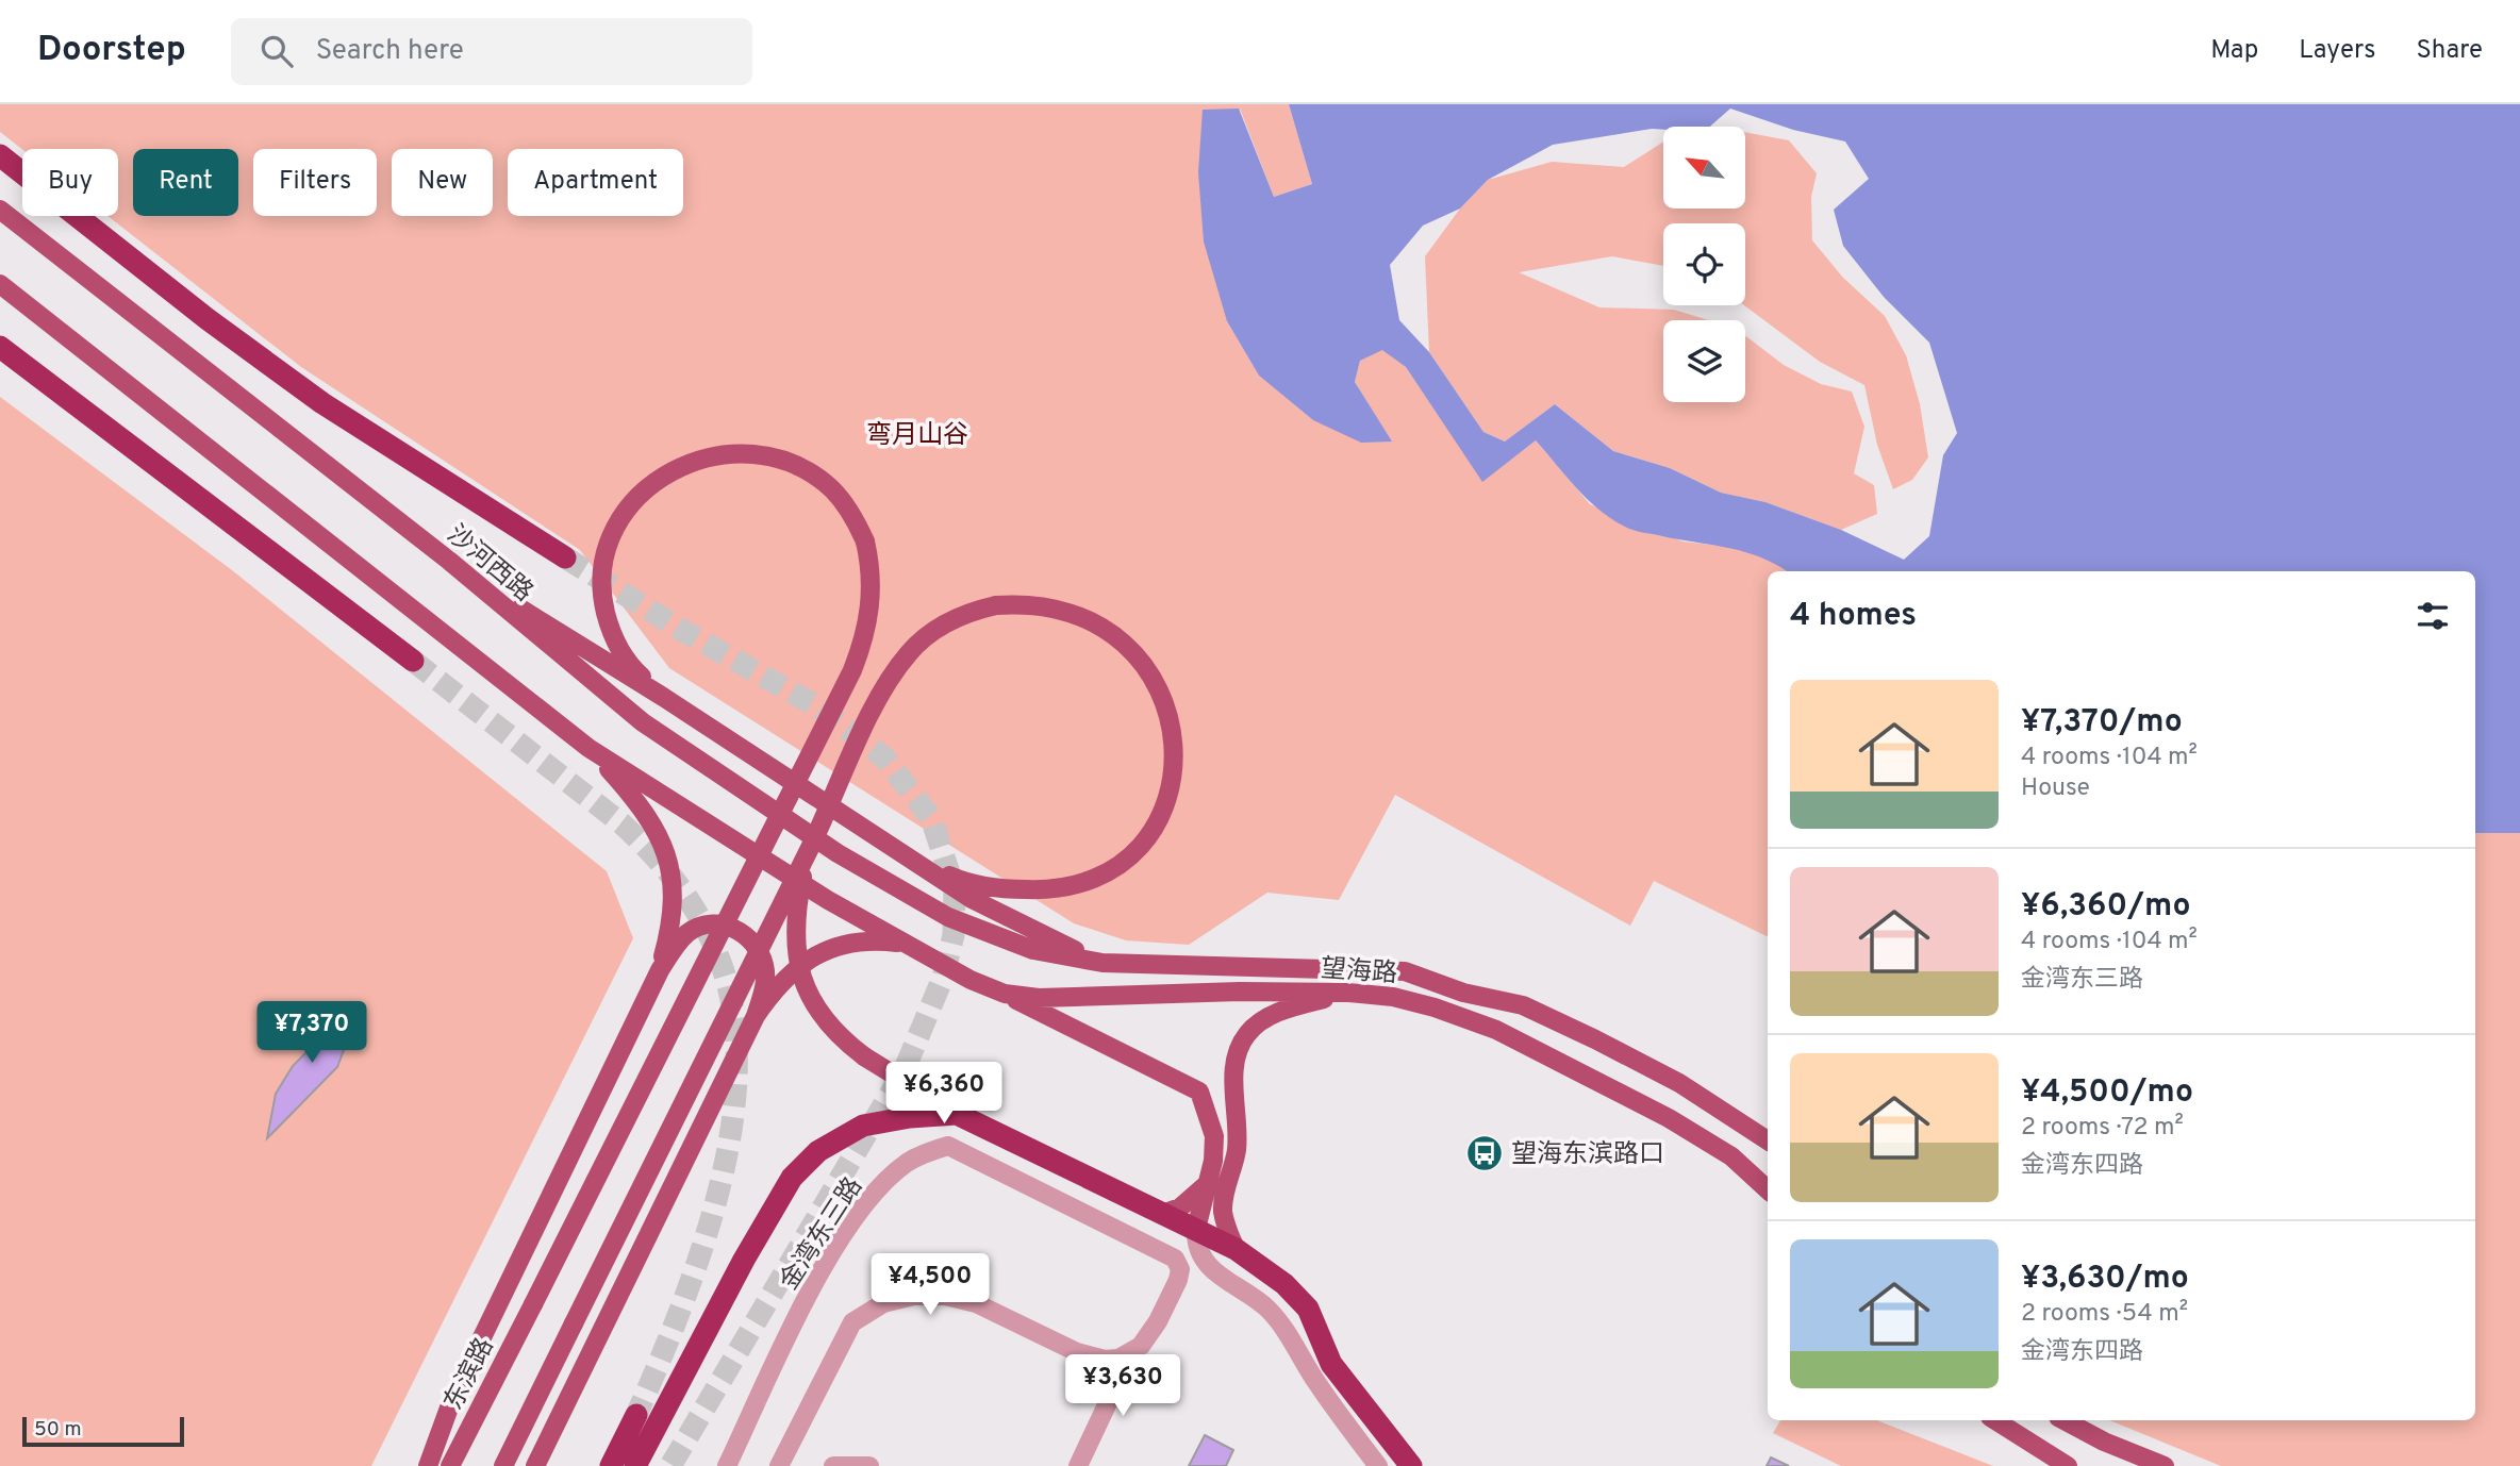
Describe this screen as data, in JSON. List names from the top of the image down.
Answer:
{
  "streets": {
    "main road": ["沙河西路", "望海路", "东滨路"],
    "street": ["金湾东三路"]
  },
  "crossings": [
    ["沙河西路", "望海路"]
  ],
  "parks": ["弯月山谷"],
  "places": {
    "bus stop": ["望海东滨路口"]
  },
  "scale_bar": "50 m",
  "north": "top left",
  "page": {
    "header": "Doorstep",
    "search": "Search here",
    "nav": ["Map", "Layers", "Share"],
    "chip": [
      "Buy",
      "Rent",
      "Filters",
      "New",
      "Apartment"
    ],
    "heading": "4 homes",
    "list": [
      {
        "name": "¥7,370/mo",
        "note": "4 rooms · 104 m² · House"
      },
      {
        "name": "¥6,360/mo",
        "note": "4 rooms · 104 m² · 金湾东三路"
      },
      {
        "name": "¥4,500/mo",
        "note": "2 rooms · 72 m² · 金湾东四路"
      },
      {
        "name": "¥3,630/mo",
        "note": "2 rooms · 54 m² · 金湾东四路"
      }
    ],
    "price": [
      "¥7,370",
      "¥6,360",
      "¥4,500",
      "¥3,630"
    ],
    "scale": "50 m"
  }
}
